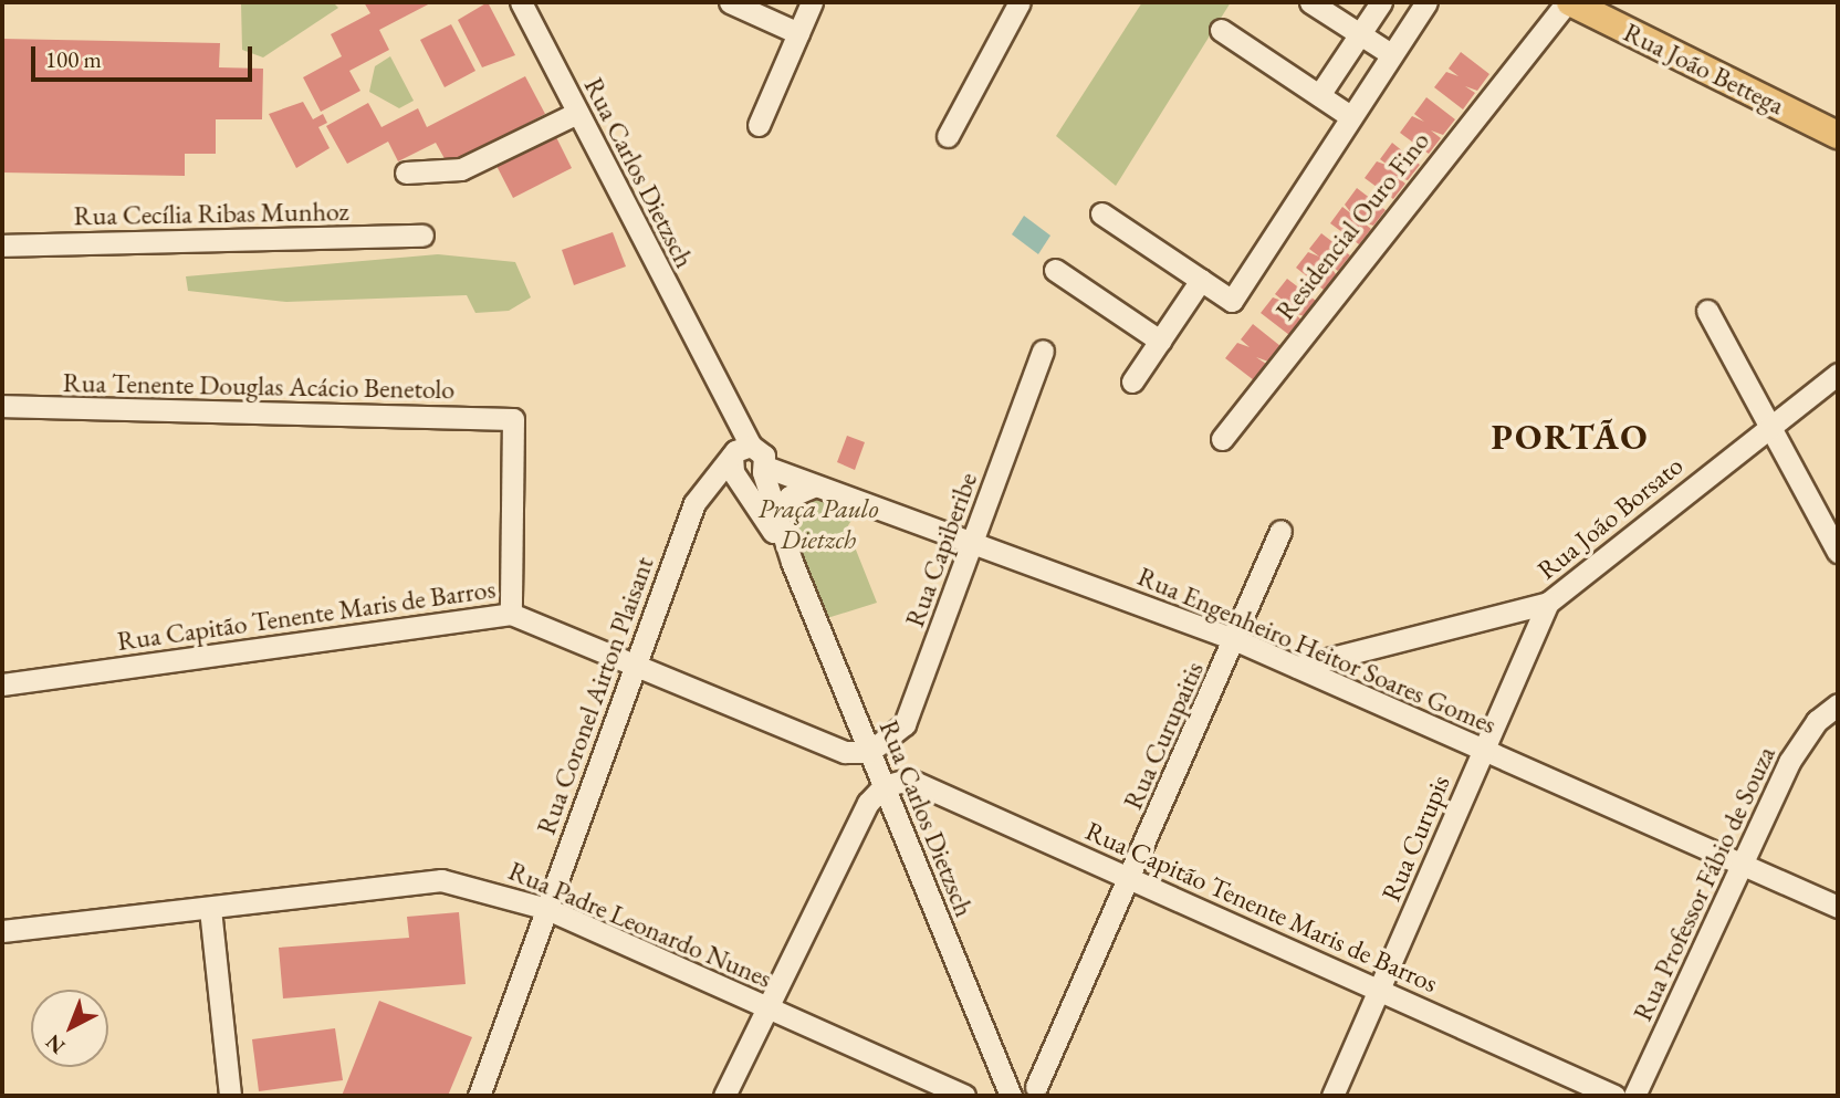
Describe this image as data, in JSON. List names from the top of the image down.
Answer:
{
  "streets": {
    "main road": ["Rua João Bettega"],
    "street": [
      "Rua Carlos Dietzsch",
      "Rua Cecília Ribas Munhoz",
      "Residencial Ouro Fino",
      "Rua Tenente Douglas Acácio Benetolo",
      "Rua João Borsato",
      "Rua Capiberibe",
      "Rua Capitão Tenente Maris de Barros",
      "Rua Engenheiro Heitor Soares Gomes",
      "Rua Coronel Airton Plaisant",
      "Rua Curupaitis",
      "Rua Curupis",
      "Rua Professor Fábio de Souza",
      "Rua Padre Leonardo Nunes"
    ]
  },
  "crossings": [
    ["Rua João Bettega", "Residencial Ouro Fino"],
    ["Rua Carlos Dietzsch", "Rua Capiberibe"],
    ["Rua Carlos Dietzsch", "Rua Capitão Tenente Maris de Barros"],
    ["Rua Carlos Dietzsch", "Rua Engenheiro Heitor Soares Gomes"],
    ["Rua Carlos Dietzsch", "Rua Coronel Airton Plaisant"],
    ["Rua Tenente Douglas Acácio Benetolo", "Rua Capitão Tenente Maris de Barros"],
    ["Rua João Borsato", "Rua Engenheiro Heitor Soares Gomes"],
    ["Rua João Borsato", "Rua Curupis"],
    ["Rua Capiberibe", "Rua Capitão Tenente Maris de Barros"],
    ["Rua Capiberibe", "Rua Engenheiro Heitor Soares Gomes"],
    ["Rua Capitão Tenente Maris de Barros", "Rua Coronel Airton Plaisant"],
    ["Rua Capitão Tenente Maris de Barros", "Rua Curupaitis"],
    ["Rua Capitão Tenente Maris de Barros", "Rua Curupis"],
    ["Rua Engenheiro Heitor Soares Gomes", "Rua Curupaitis"],
    ["Rua Engenheiro Heitor Soares Gomes", "Rua Curupis"],
    ["Rua Engenheiro Heitor Soares Gomes", "Rua Professor Fábio de Souza"],
    ["Rua Coronel Airton Plaisant", "Rua Padre Leonardo Nunes"]
  ],
  "districts": ["PORTÃO"],
  "parks": ["Praça Paulo Dietzch"],
  "scale_bar": "100 m",
  "north": "bottom left"
}
